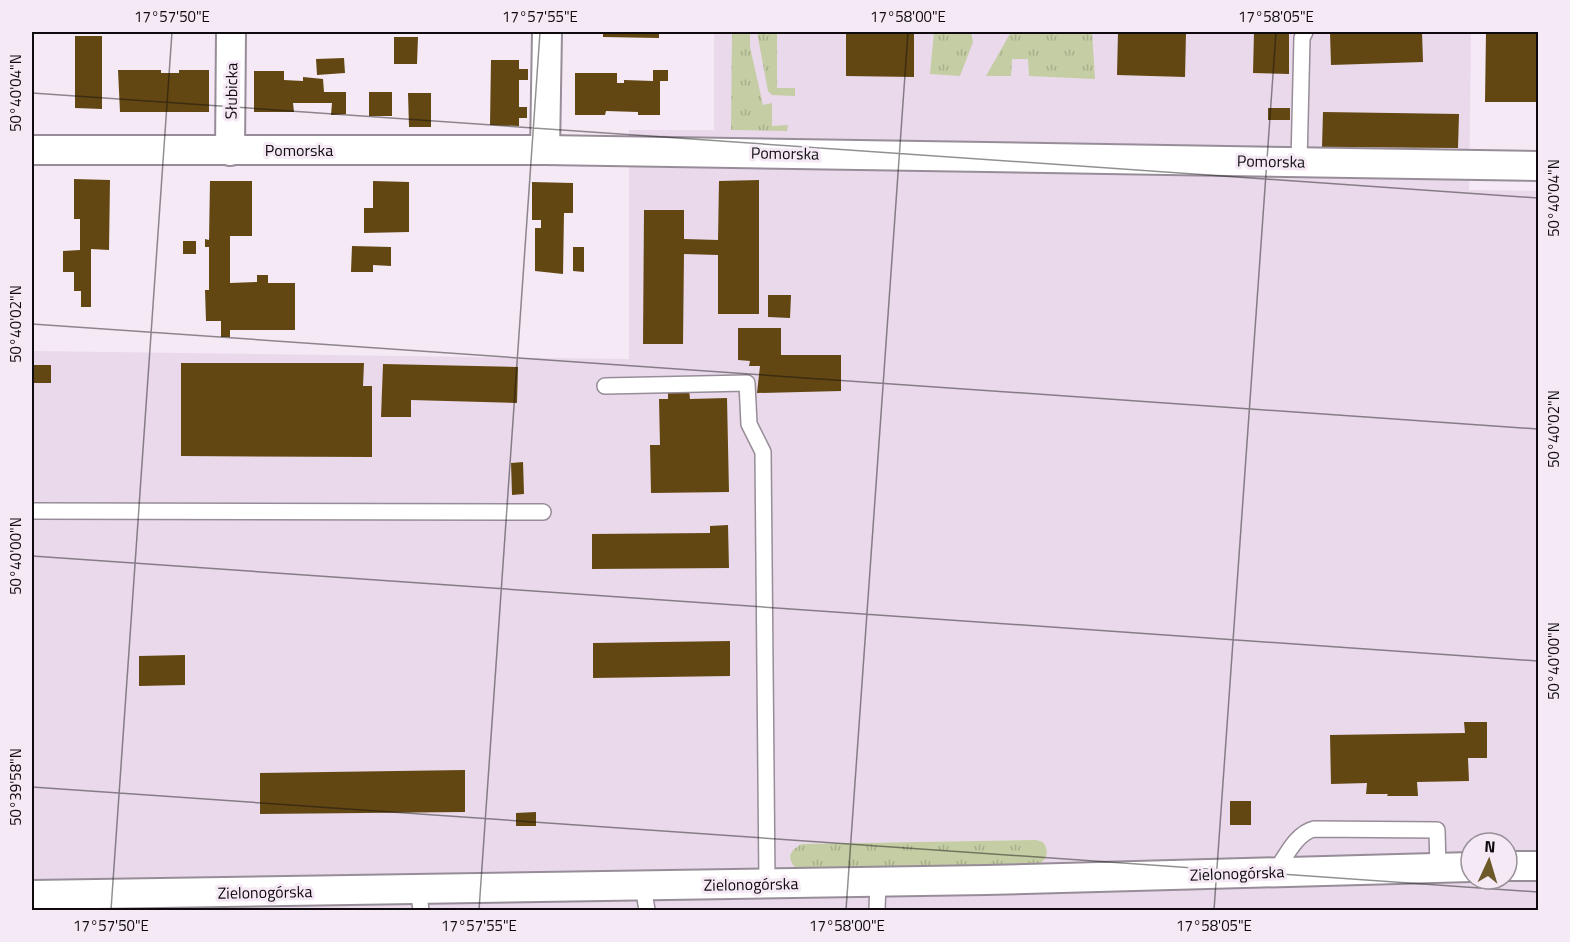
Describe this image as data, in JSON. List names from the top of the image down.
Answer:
{
  "streets": {
    "street": ["Słubicka", "Pomorska", "Zielonogórska"]
  },
  "crossings": [
    ["Słubicka", "Pomorska"]
  ],
  "north": "top",
  "coordinates": [
    "17°57'50\"E",
    "17°57'55\"E",
    "17°58'00\"E",
    "17°58'05\"E",
    "50°40'04\"N",
    "50°40'02\"N",
    "50°40'00\"N",
    "50°39'58\"N"
  ]
}
